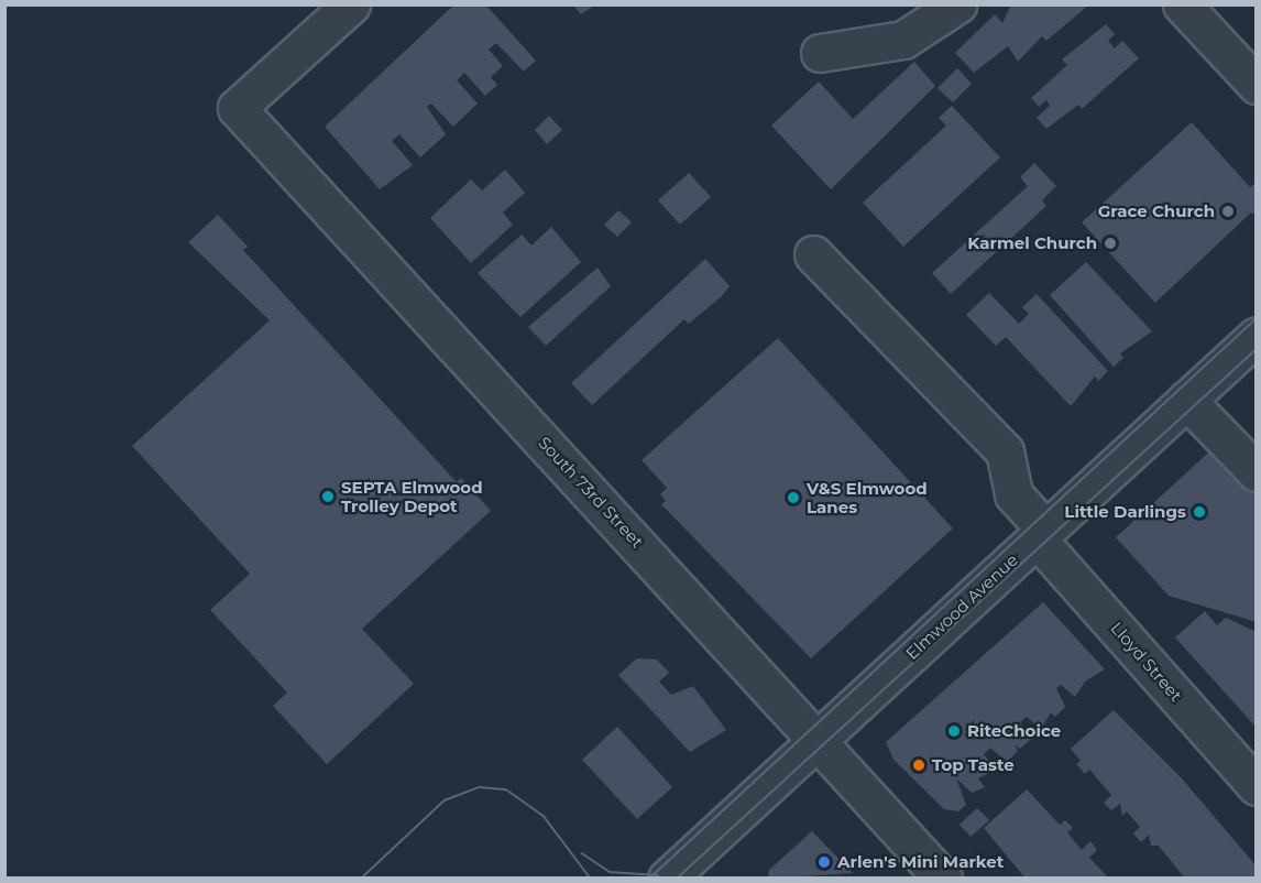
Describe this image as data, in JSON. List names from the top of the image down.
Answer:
{
  "streets": {
    "street": ["South 73rd Street", "Elmwood Avenue", "Lloyd Street"]
  },
  "crossings": [
    ["South 73rd Street", "Elmwood Avenue"],
    ["Elmwood Avenue", "Lloyd Street"]
  ],
  "places": [
    "Grace Church",
    "Karmel Church",
    "SEPTA Elmwood Trolley Depot",
    "V&S Elmwood Lanes",
    "Little Darlings",
    "RiteChoice",
    "Top Taste",
    "Arlen's Mini Market"
  ]
}
